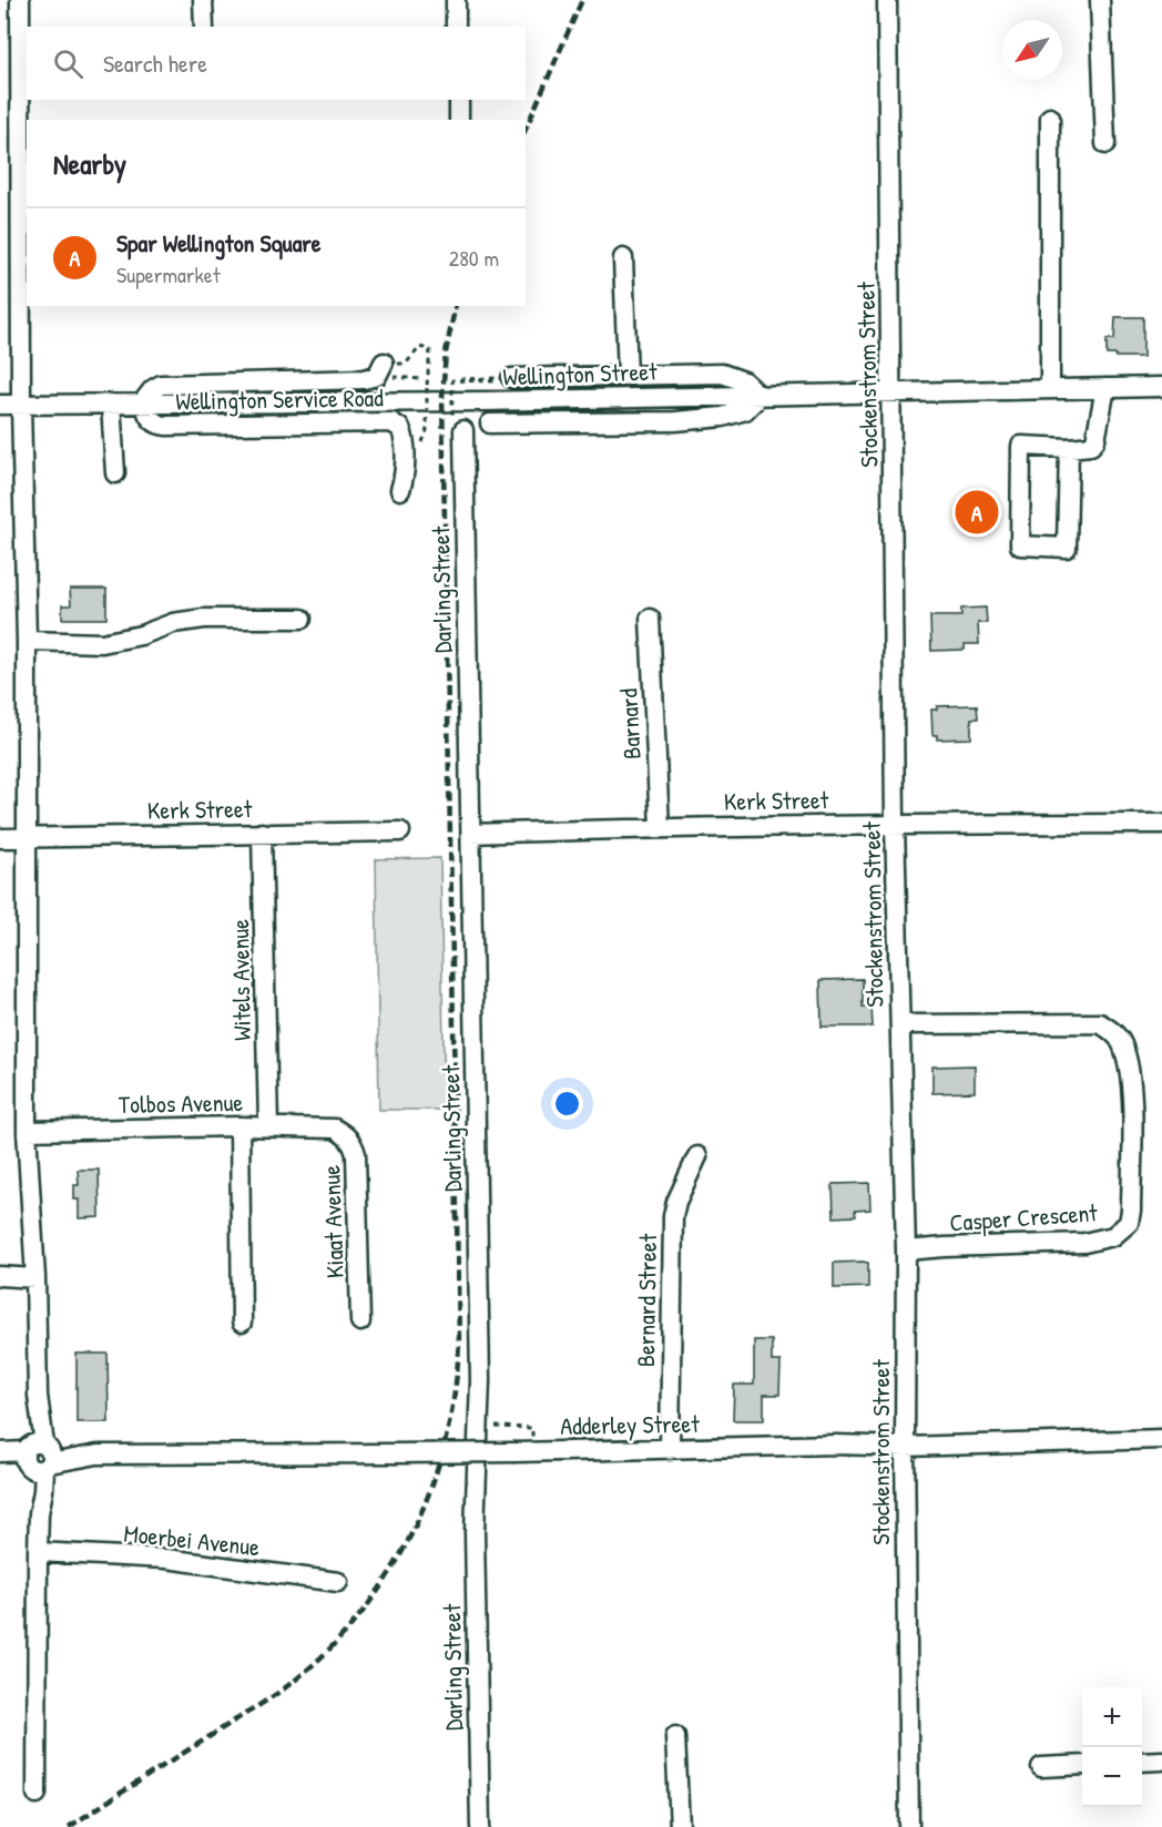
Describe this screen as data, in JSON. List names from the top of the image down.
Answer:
{
  "streets": {
    "street": [
      "Wellington Street",
      "Stockenstrom Street",
      "Wellington Service Road",
      "Darling Street",
      "Barnard",
      "Kerk Street",
      "Witels Avenue",
      "Tolbos Avenue",
      "Casper Crescent",
      "Kiaat Avenue",
      "Bernard Street",
      "Adderley Street",
      "Moerbei Avenue"
    ]
  },
  "crossings": [
    ["Wellington Street", "Stockenstrom Street"],
    ["Wellington Street", "Wellington Service Road"],
    ["Stockenstrom Street", "Kerk Street"],
    ["Stockenstrom Street", "Casper Crescent"],
    ["Stockenstrom Street", "Adderley Street"],
    ["Darling Street", "Kerk Street"],
    ["Barnard", "Kerk Street"],
    ["Kerk Street", "Witels Avenue"],
    ["Witels Avenue", "Tolbos Avenue"],
    ["Tolbos Avenue", "Kiaat Avenue"],
    ["Bernard Street", "Adderley Street"]
  ],
  "north": "bottom left",
  "page": {
    "search": "Search here",
    "heading": "Nearby",
    "list": [
      {
        "mark": "A",
        "name": "Spar Wellington Square",
        "note": "Supermarket",
        "value": "280 m"
      }
    ],
    "pins": "A",
    "map_buttons": ["+", "−"]
  }
}
